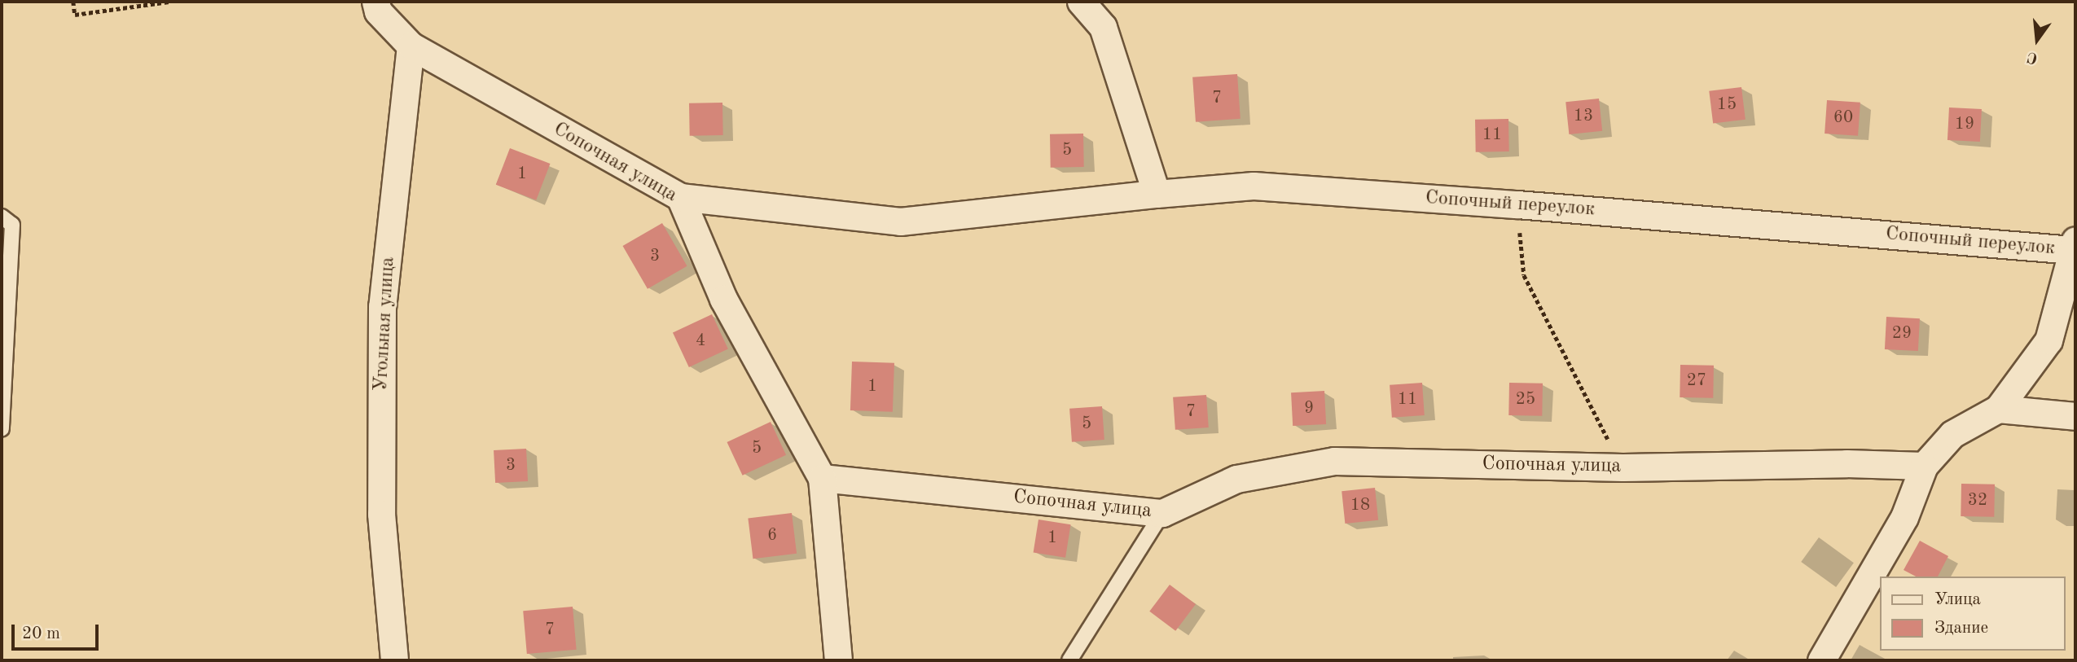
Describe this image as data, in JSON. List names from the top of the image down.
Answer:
{
  "streets": {
    "street": ["Сопочная улица", "Сопочный переулок", "Угольная улица"]
  },
  "crossings": [
    ["Сопочная улица", "Сопочный переулок"],
    ["Сопочная улица", "Угольная улица"]
  ],
  "house_numbers": [
    "7",
    "15",
    "13",
    "60",
    "19",
    "11",
    "5",
    "1",
    "3",
    "29",
    "4",
    "27",
    "1",
    "11",
    "25",
    "9",
    "7",
    "5",
    "5",
    "3",
    "32",
    "18",
    "6",
    "1",
    "7"
  ],
  "legend": ["Улица", "Здание"],
  "scale_bar": "20 m",
  "north": "bottom"
}
